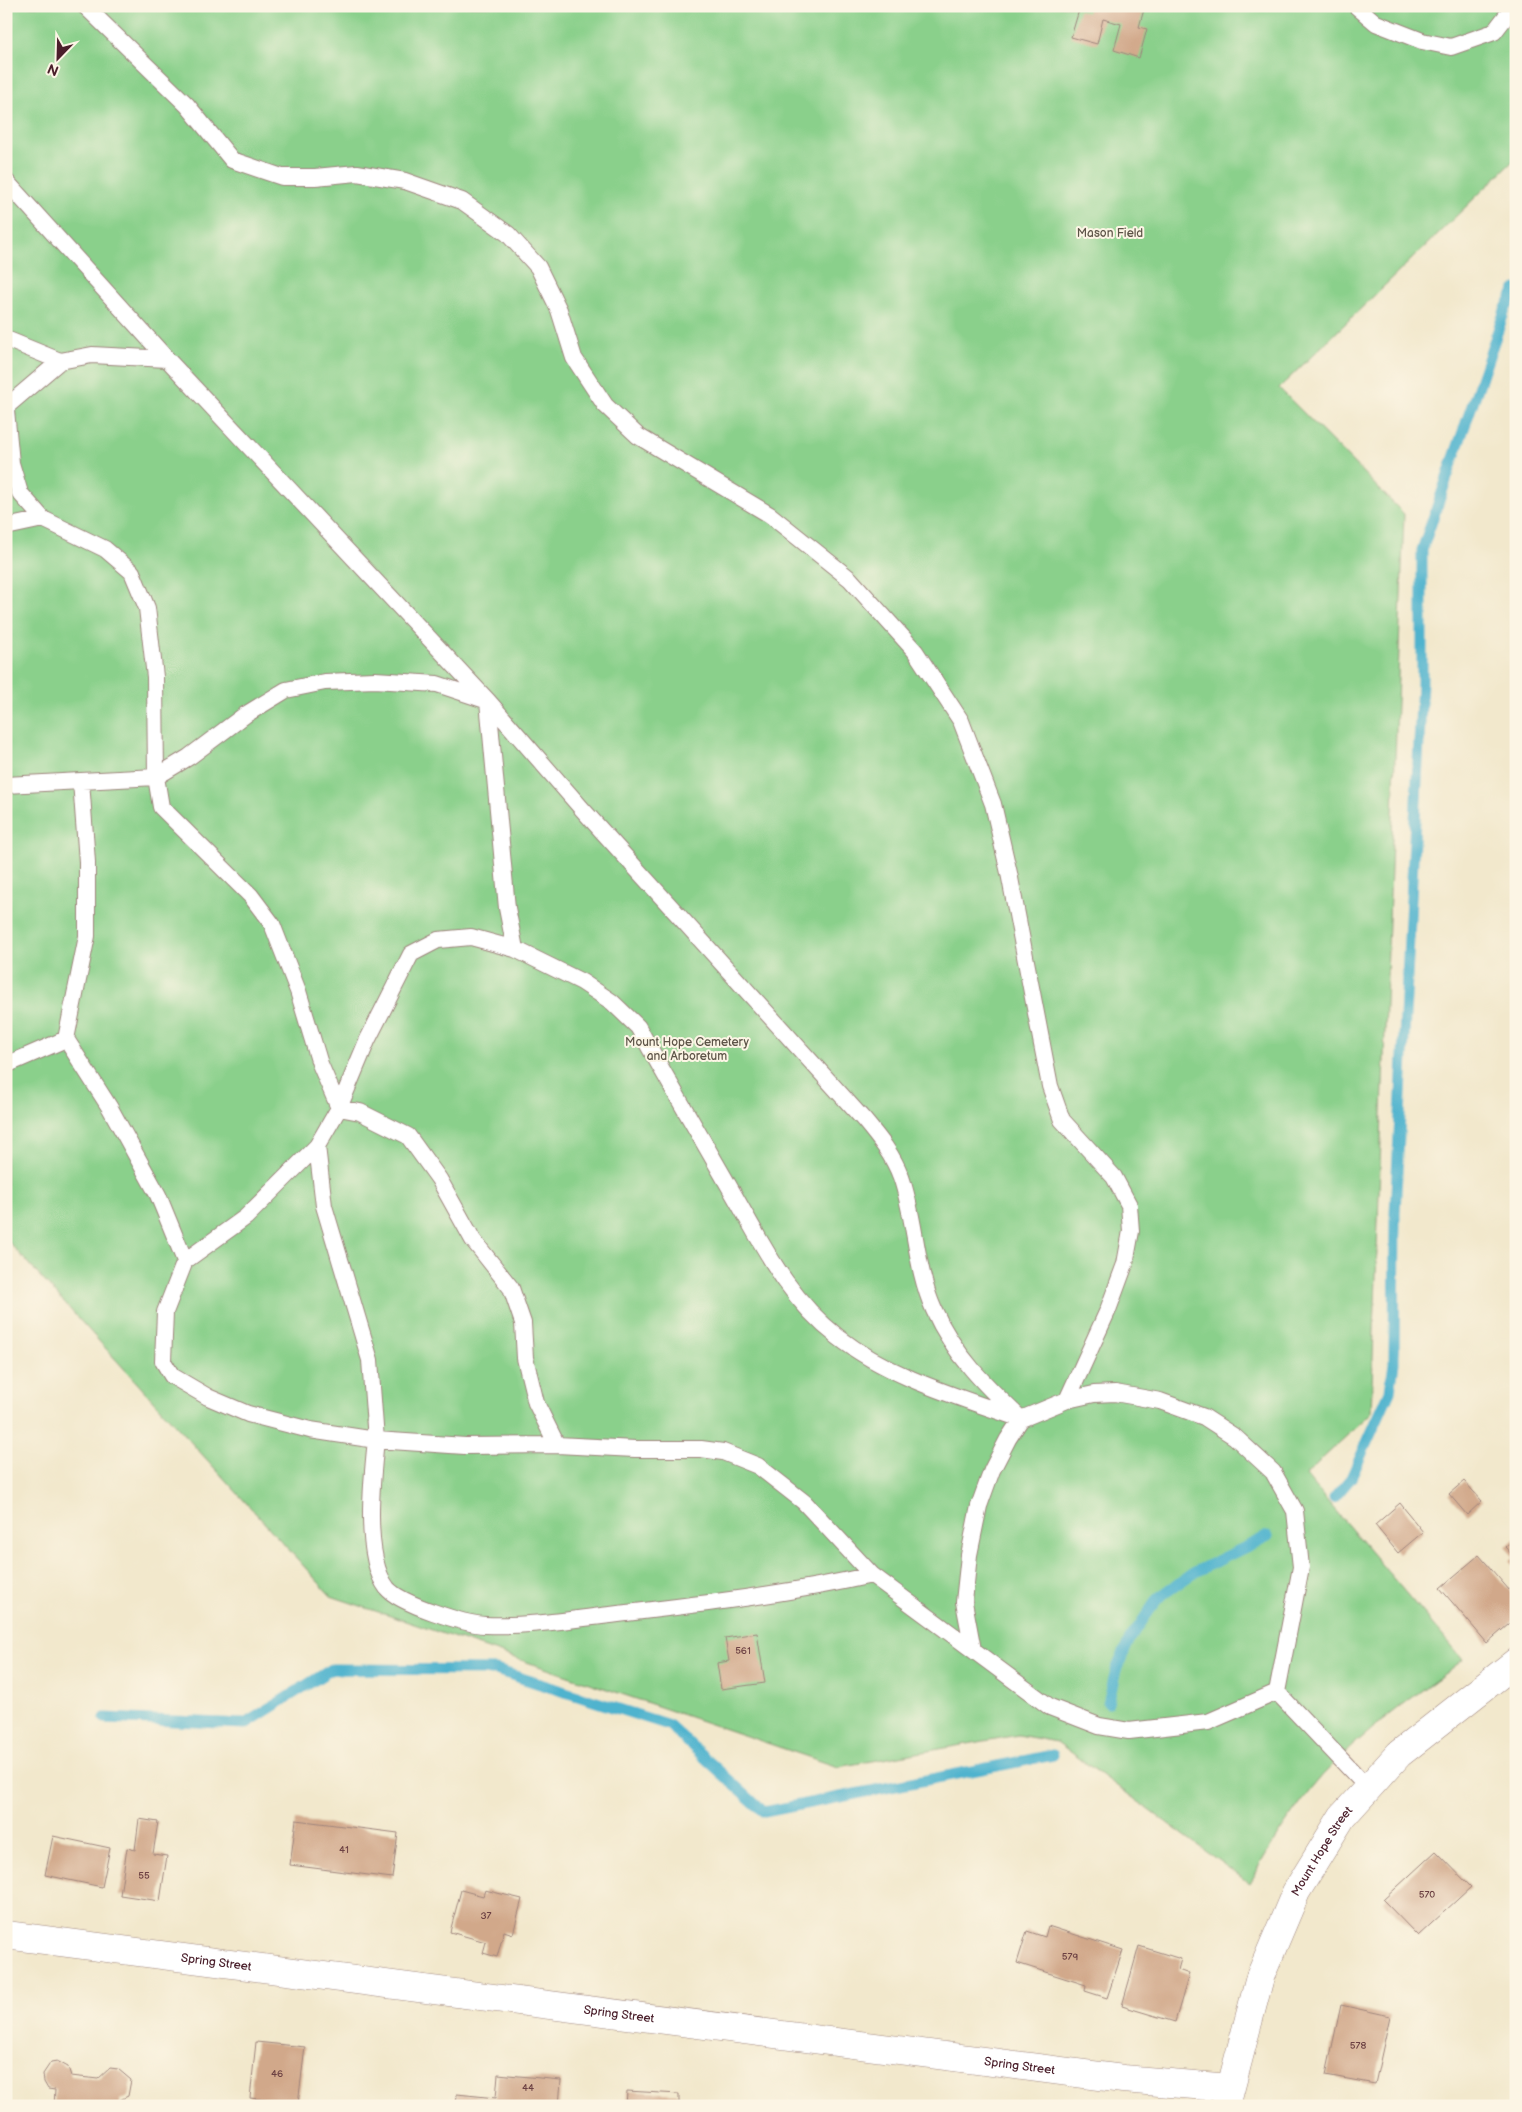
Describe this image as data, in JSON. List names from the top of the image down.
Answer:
{
  "streets": {
    "street": ["Mount Hope Street", "Spring Street"]
  },
  "crossings": [
    ["Mount Hope Street", "Spring Street"]
  ],
  "parks": ["Mason Field", "Mount Hope Cemetery and Arboretum"],
  "house_numbers": [
    "561",
    "41",
    "55",
    "570",
    "37",
    "579",
    "578",
    "46",
    "44"
  ],
  "north": "bottom left"
}
